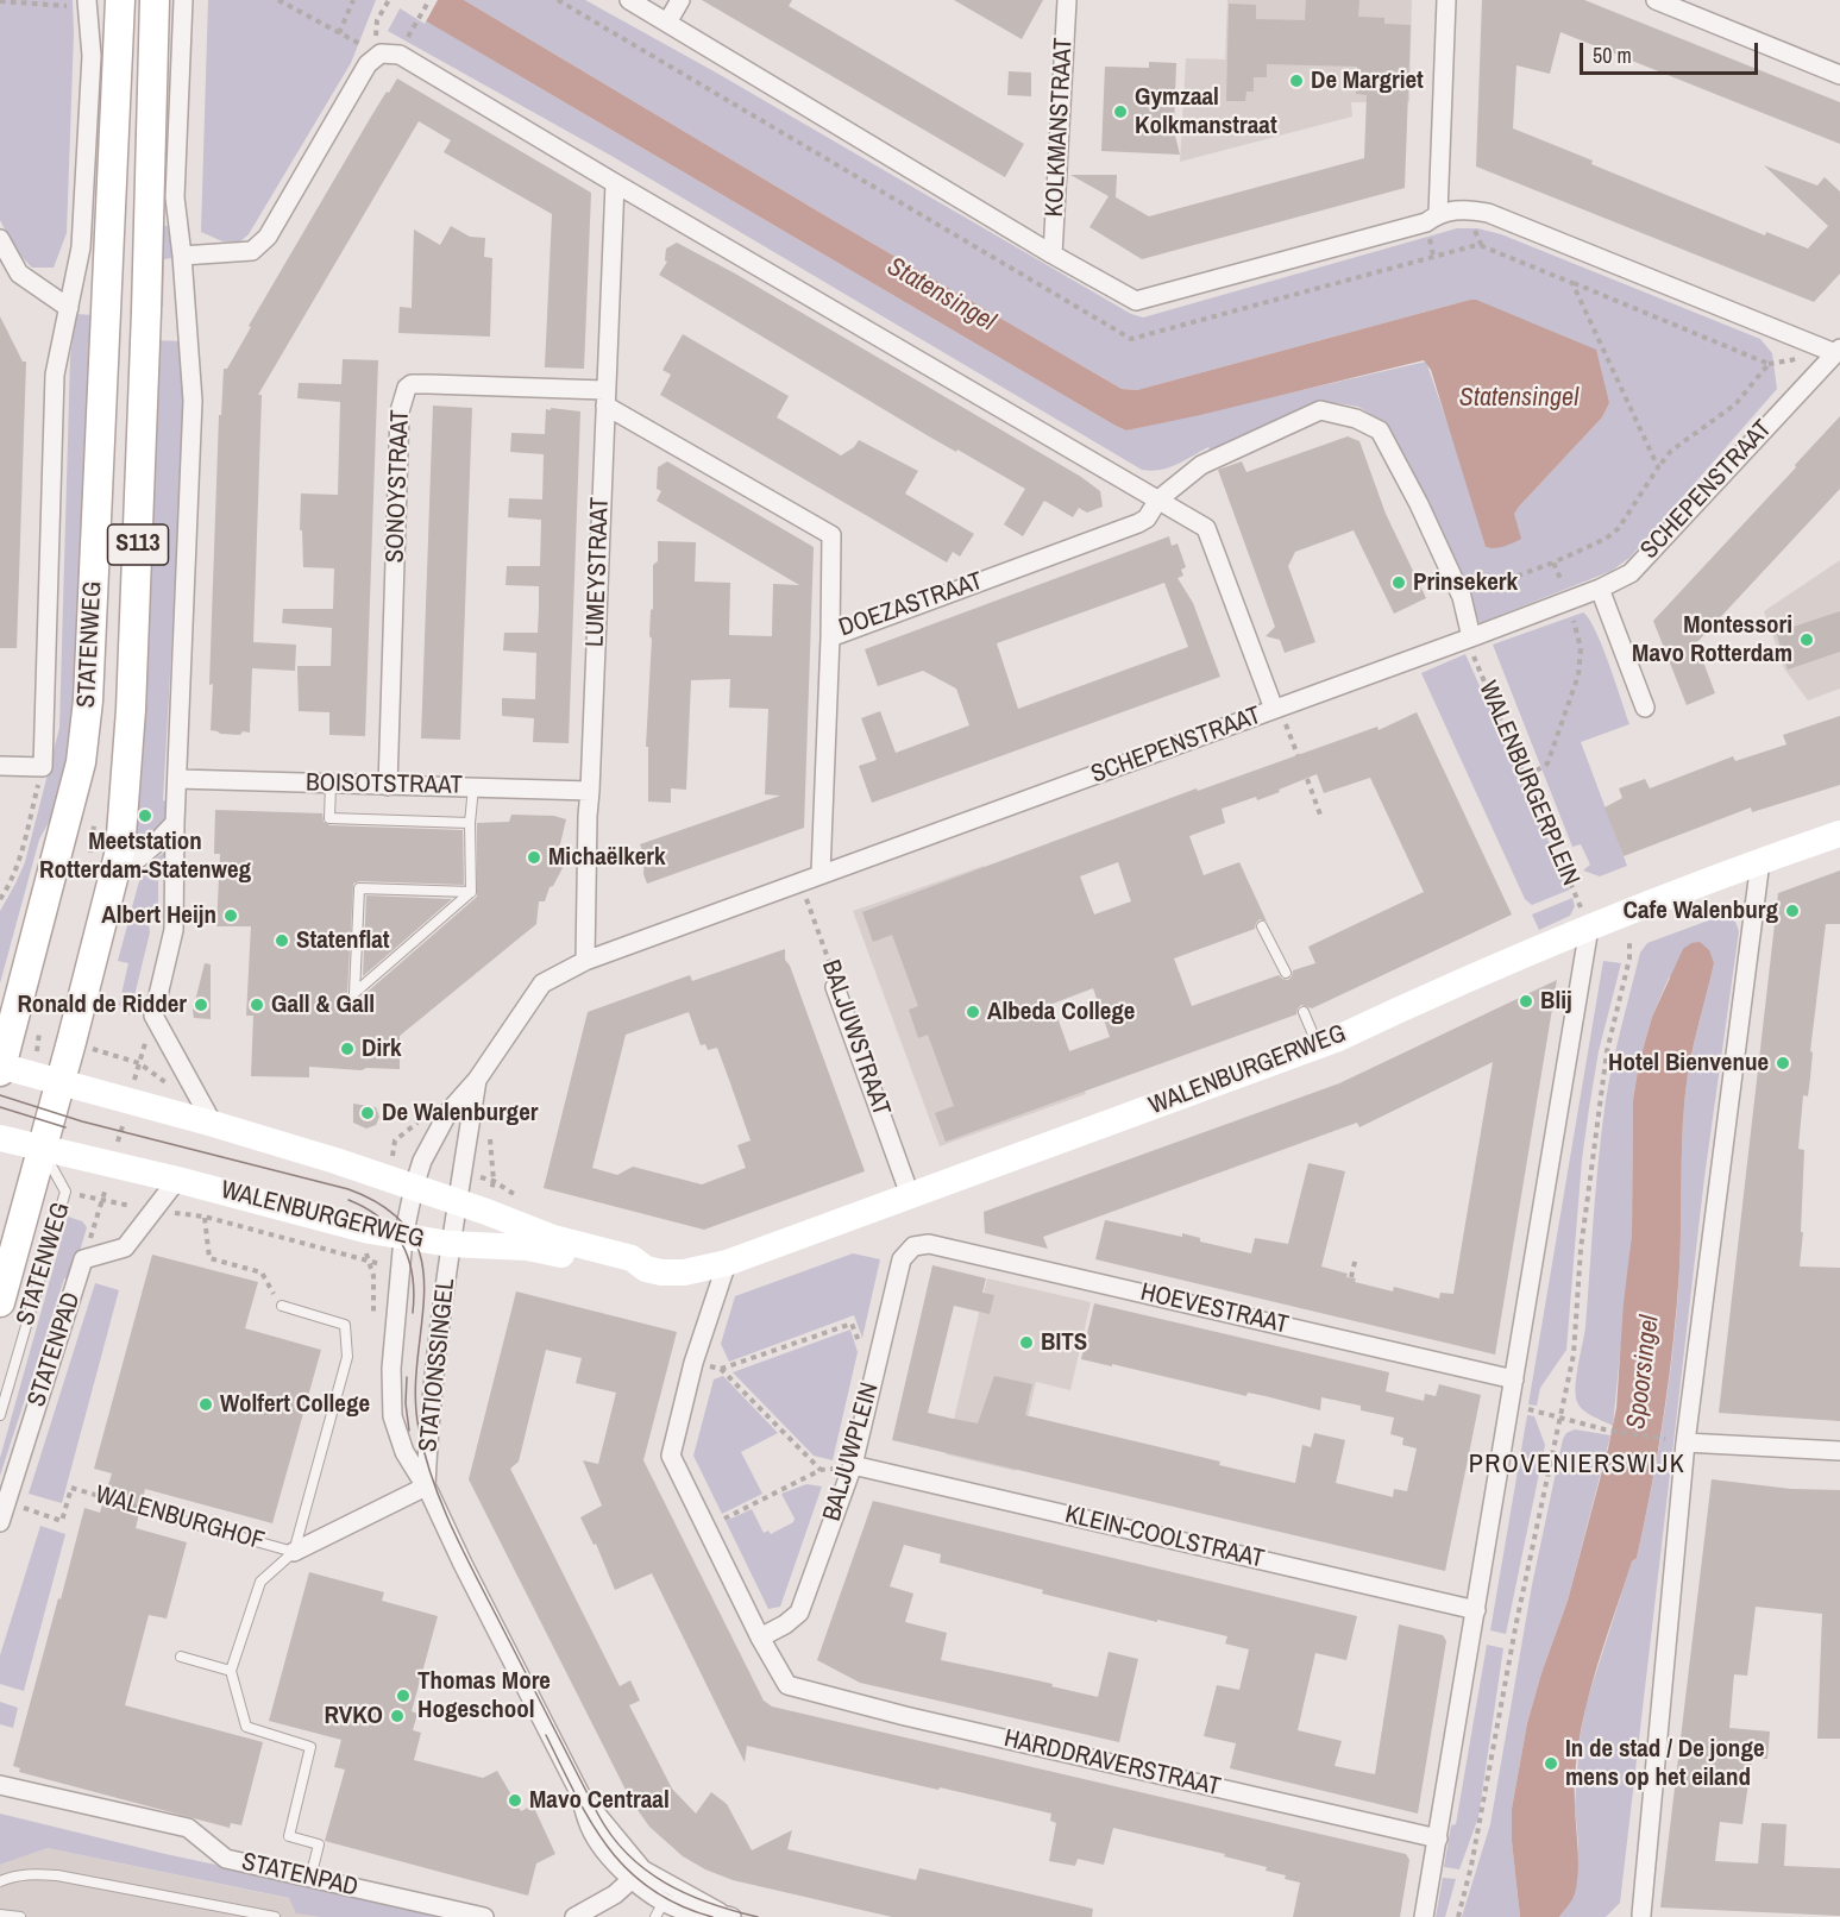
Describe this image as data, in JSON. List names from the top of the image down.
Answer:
{
  "streets": {
    "main road": ["S113", "STATENWEG"],
    "street": [
      "KOLKMANSTRAAT",
      "SONOYSTRAAT",
      "SCHEPENSTRAAT",
      "LUMEYSTRAAT",
      "DOEZASTRAAT",
      "BOISOTSTRAAT",
      "BALJUWSTRAAT",
      "WALENBURGERWEG",
      "HOEVESTRAAT",
      "STATENPAD",
      "STATIONSSINGEL",
      "BALJUWPLEIN",
      "WALENBURGHOF",
      "KLEIN-COOLSTRAAT",
      "HARDDRAVERSTRAAT"
    ],
    "path": ["WALENBURGERPLEIN"]
  },
  "crossings": [
    ["SONOYSTRAAT", "LUMEYSTRAAT"],
    ["SONOYSTRAAT", "DOEZASTRAAT"],
    ["SONOYSTRAAT", "BOISOTSTRAAT"],
    ["SCHEPENSTRAAT", "LUMEYSTRAAT"],
    ["SCHEPENSTRAAT", "WALENBURGERPLEIN"],
    ["SCHEPENSTRAAT", "BALJUWSTRAAT"],
    ["SCHEPENSTRAAT", "WALENBURGERWEG"],
    ["SCHEPENSTRAAT", "STATIONSSINGEL"],
    ["S113", "STATENWEG"],
    ["S113", "WALENBURGERWEG"],
    ["LUMEYSTRAAT", "DOEZASTRAAT"],
    ["LUMEYSTRAAT", "BOISOTSTRAAT"],
    ["STATENWEG", "WALENBURGERWEG"],
    ["WALENBURGERPLEIN", "WALENBURGERWEG"],
    ["BALJUWSTRAAT", "WALENBURGERWEG"],
    ["WALENBURGERWEG", "STATENPAD"],
    ["WALENBURGERWEG", "STATIONSSINGEL"],
    ["WALENBURGERWEG", "WALENBURGHOF"],
    ["HOEVESTRAAT", "BALJUWPLEIN"],
    ["STATENPAD", "WALENBURGHOF"],
    ["STATIONSSINGEL", "WALENBURGHOF"],
    ["BALJUWPLEIN", "KLEIN-COOLSTRAAT"],
    ["BALJUWPLEIN", "HARDDRAVERSTRAAT"]
  ],
  "districts": ["PROVENIERSWIJK"],
  "water": ["Statensingel", "Spoorsingel"],
  "places": [
    "De Margriet",
    "Gymzaal Kolkmanstraat",
    "Prinsekerk",
    "Montessori Mavo Rotterdam",
    "Meetstation Rotterdam-Statenweg",
    "Michaëlkerk",
    "Cafe Walenburg",
    "Albert Heijn",
    "Statenflat",
    "Blij",
    "Ronald de Ridder",
    "Gall & Gall",
    "Albeda College",
    "Dirk",
    "Hotel Bienvenue",
    "De Walenburger",
    "BITS",
    "Wolfert College",
    "Thomas More Hogeschool",
    "RVKO",
    "In de stad / De jonge mens op het eiland",
    "Mavo Centraal"
  ],
  "scale_bar": "50 m"
}
